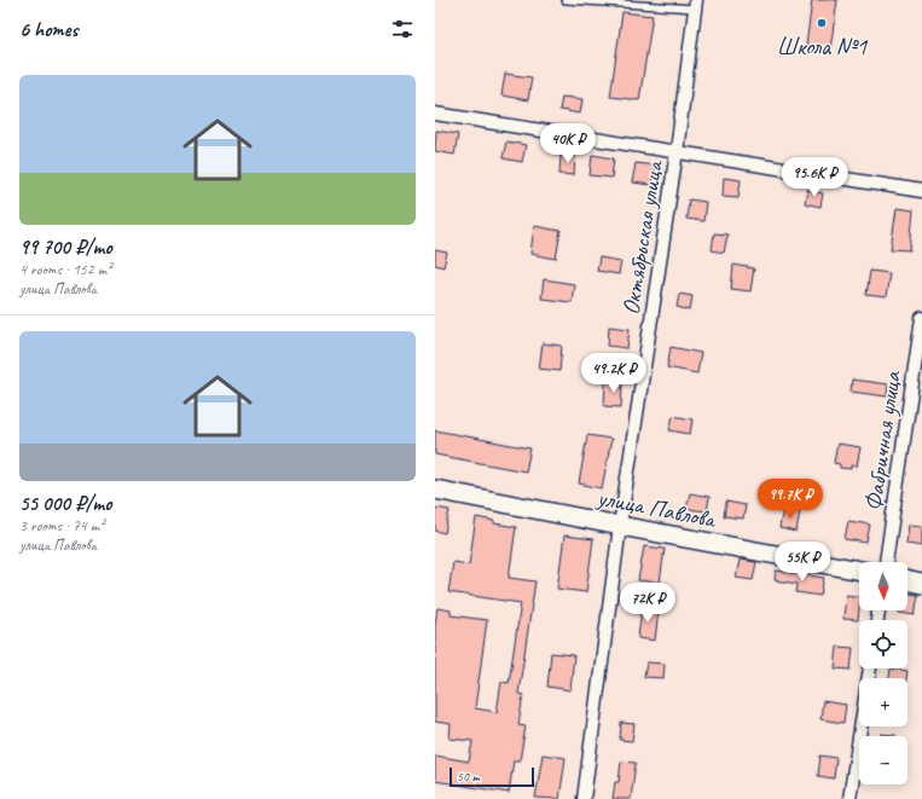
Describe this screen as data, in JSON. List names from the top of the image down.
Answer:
{
  "streets": {
    "street": ["Октябрьская улица", "Фабричная улица", "улица Павлова"]
  },
  "crossings": [
    ["Октябрьская улица", "улица Павлова"]
  ],
  "places": ["Школа №1"],
  "scale_bar": "50 m",
  "north": "bottom",
  "page": {
    "heading": "6 homes",
    "list": [
      {
        "name": "99 700 ₽/mo",
        "note": "4 rooms · 152 m² · улица Павлова"
      },
      {
        "name": "55 000 ₽/mo",
        "note": "3 rooms · 74 m² · улица Павлова"
      }
    ],
    "price": [
      "40K ₽",
      "95.6K ₽",
      "49.2K ₽",
      "99.7K ₽",
      "55K ₽",
      "72K ₽"
    ],
    "map_buttons": ["+", "−"],
    "scale": "50 m"
  }
}
